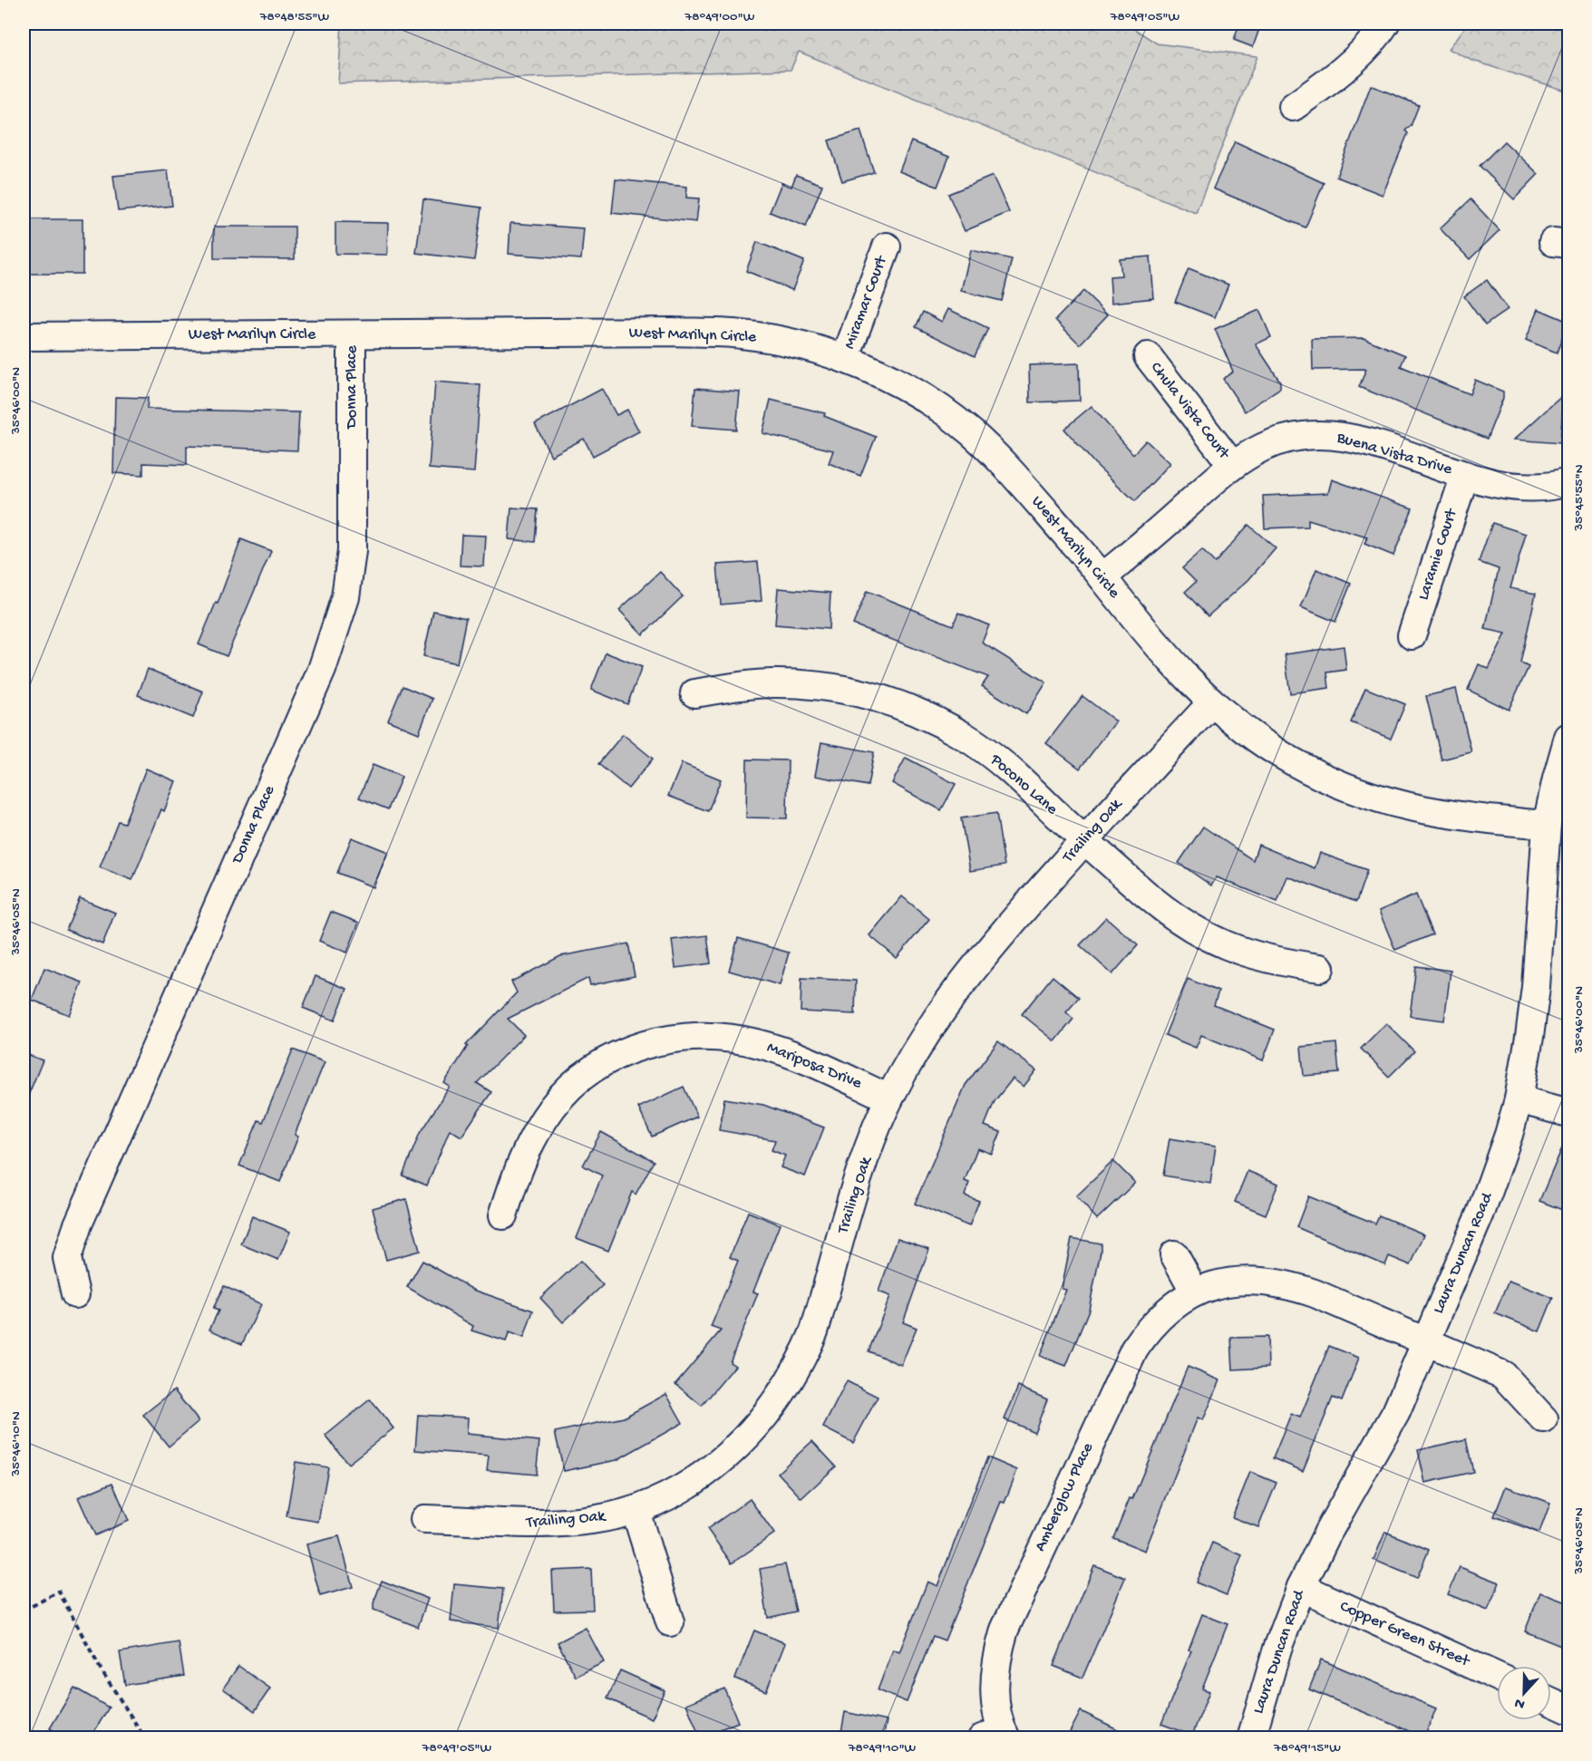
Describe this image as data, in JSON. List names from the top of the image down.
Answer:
{
  "streets": {
    "street": [
      "Miramar Court",
      "West Marilyn Circle",
      "Donna Place",
      "Chula Vista Court",
      "Buena Vista Drive",
      "Laramie Court",
      "Pocono Lane",
      "Trailing Oak",
      "Mariposa Drive",
      "Laura Duncan Road",
      "Amberglow Place",
      "Copper Green Street"
    ]
  },
  "crossings": [
    ["Miramar Court", "West Marilyn Circle"],
    ["West Marilyn Circle", "Donna Place"],
    ["West Marilyn Circle", "Buena Vista Drive"],
    ["West Marilyn Circle", "Trailing Oak"],
    ["West Marilyn Circle", "Laura Duncan Road"],
    ["Chula Vista Court", "Buena Vista Drive"],
    ["Buena Vista Drive", "Laramie Court"],
    ["Pocono Lane", "Trailing Oak"],
    ["Trailing Oak", "Mariposa Drive"],
    ["Laura Duncan Road", "Amberglow Place"],
    ["Laura Duncan Road", "Copper Green Street"]
  ],
  "north": "bottom",
  "coordinates": [
    "78°48'55\"W",
    "78°49'00\"W",
    "78°49'05\"W",
    "35°46'00\"N",
    "35°45'55\"N",
    "35°46'05\"N",
    "35°46'10\"N",
    "78°49'10\"W",
    "78°49'15\"W"
  ]
}
